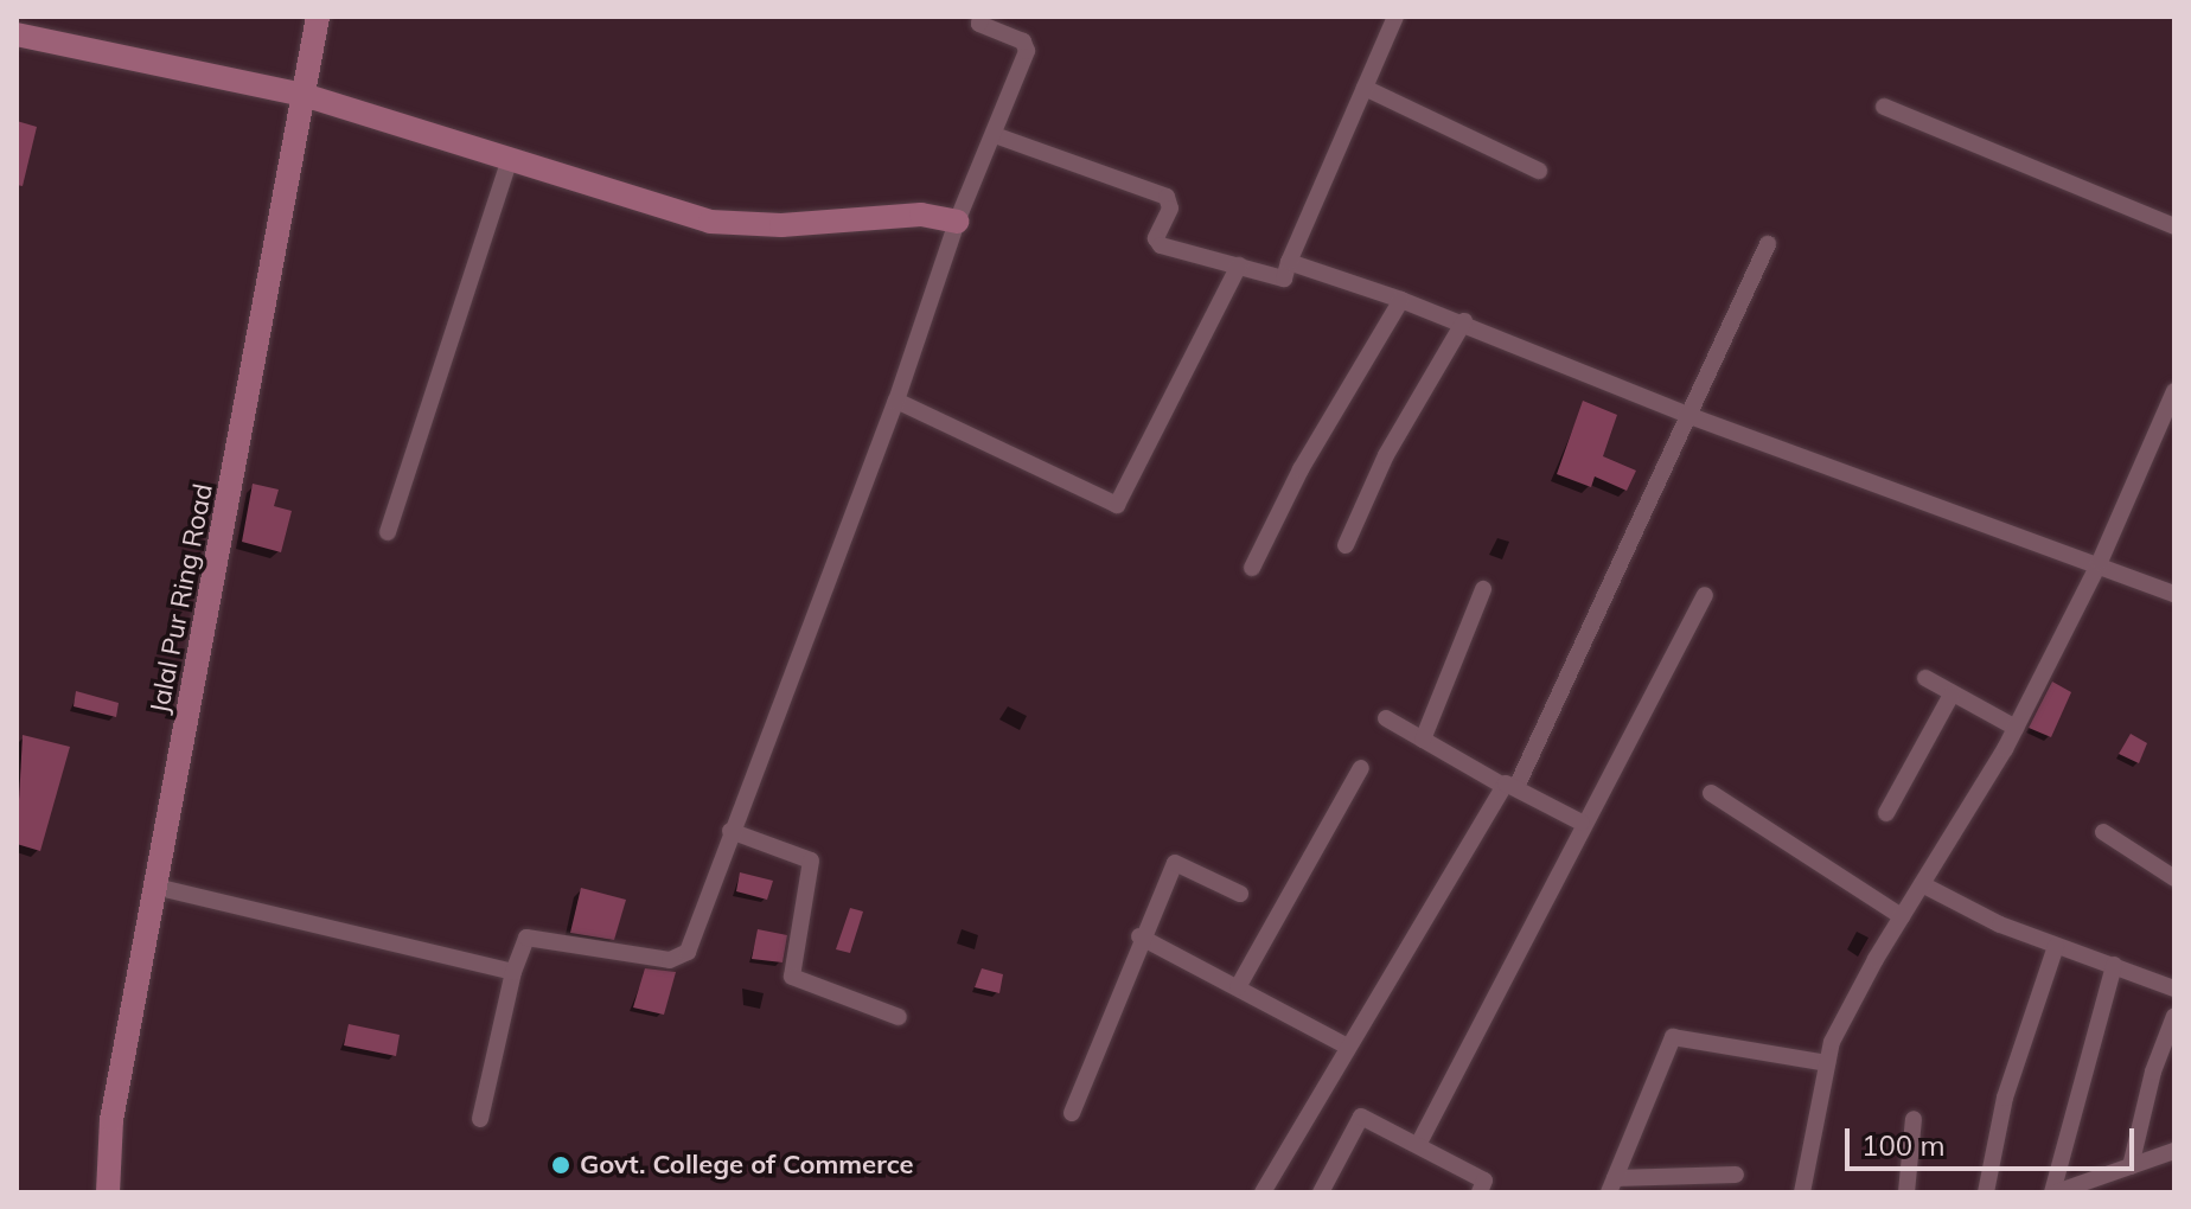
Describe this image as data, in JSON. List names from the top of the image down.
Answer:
{
  "streets": {
    "main road": ["Jalal Pur Ring Road"]
  },
  "places": ["Govt. College of Commerce"],
  "scale_bar": "100 m"
}
